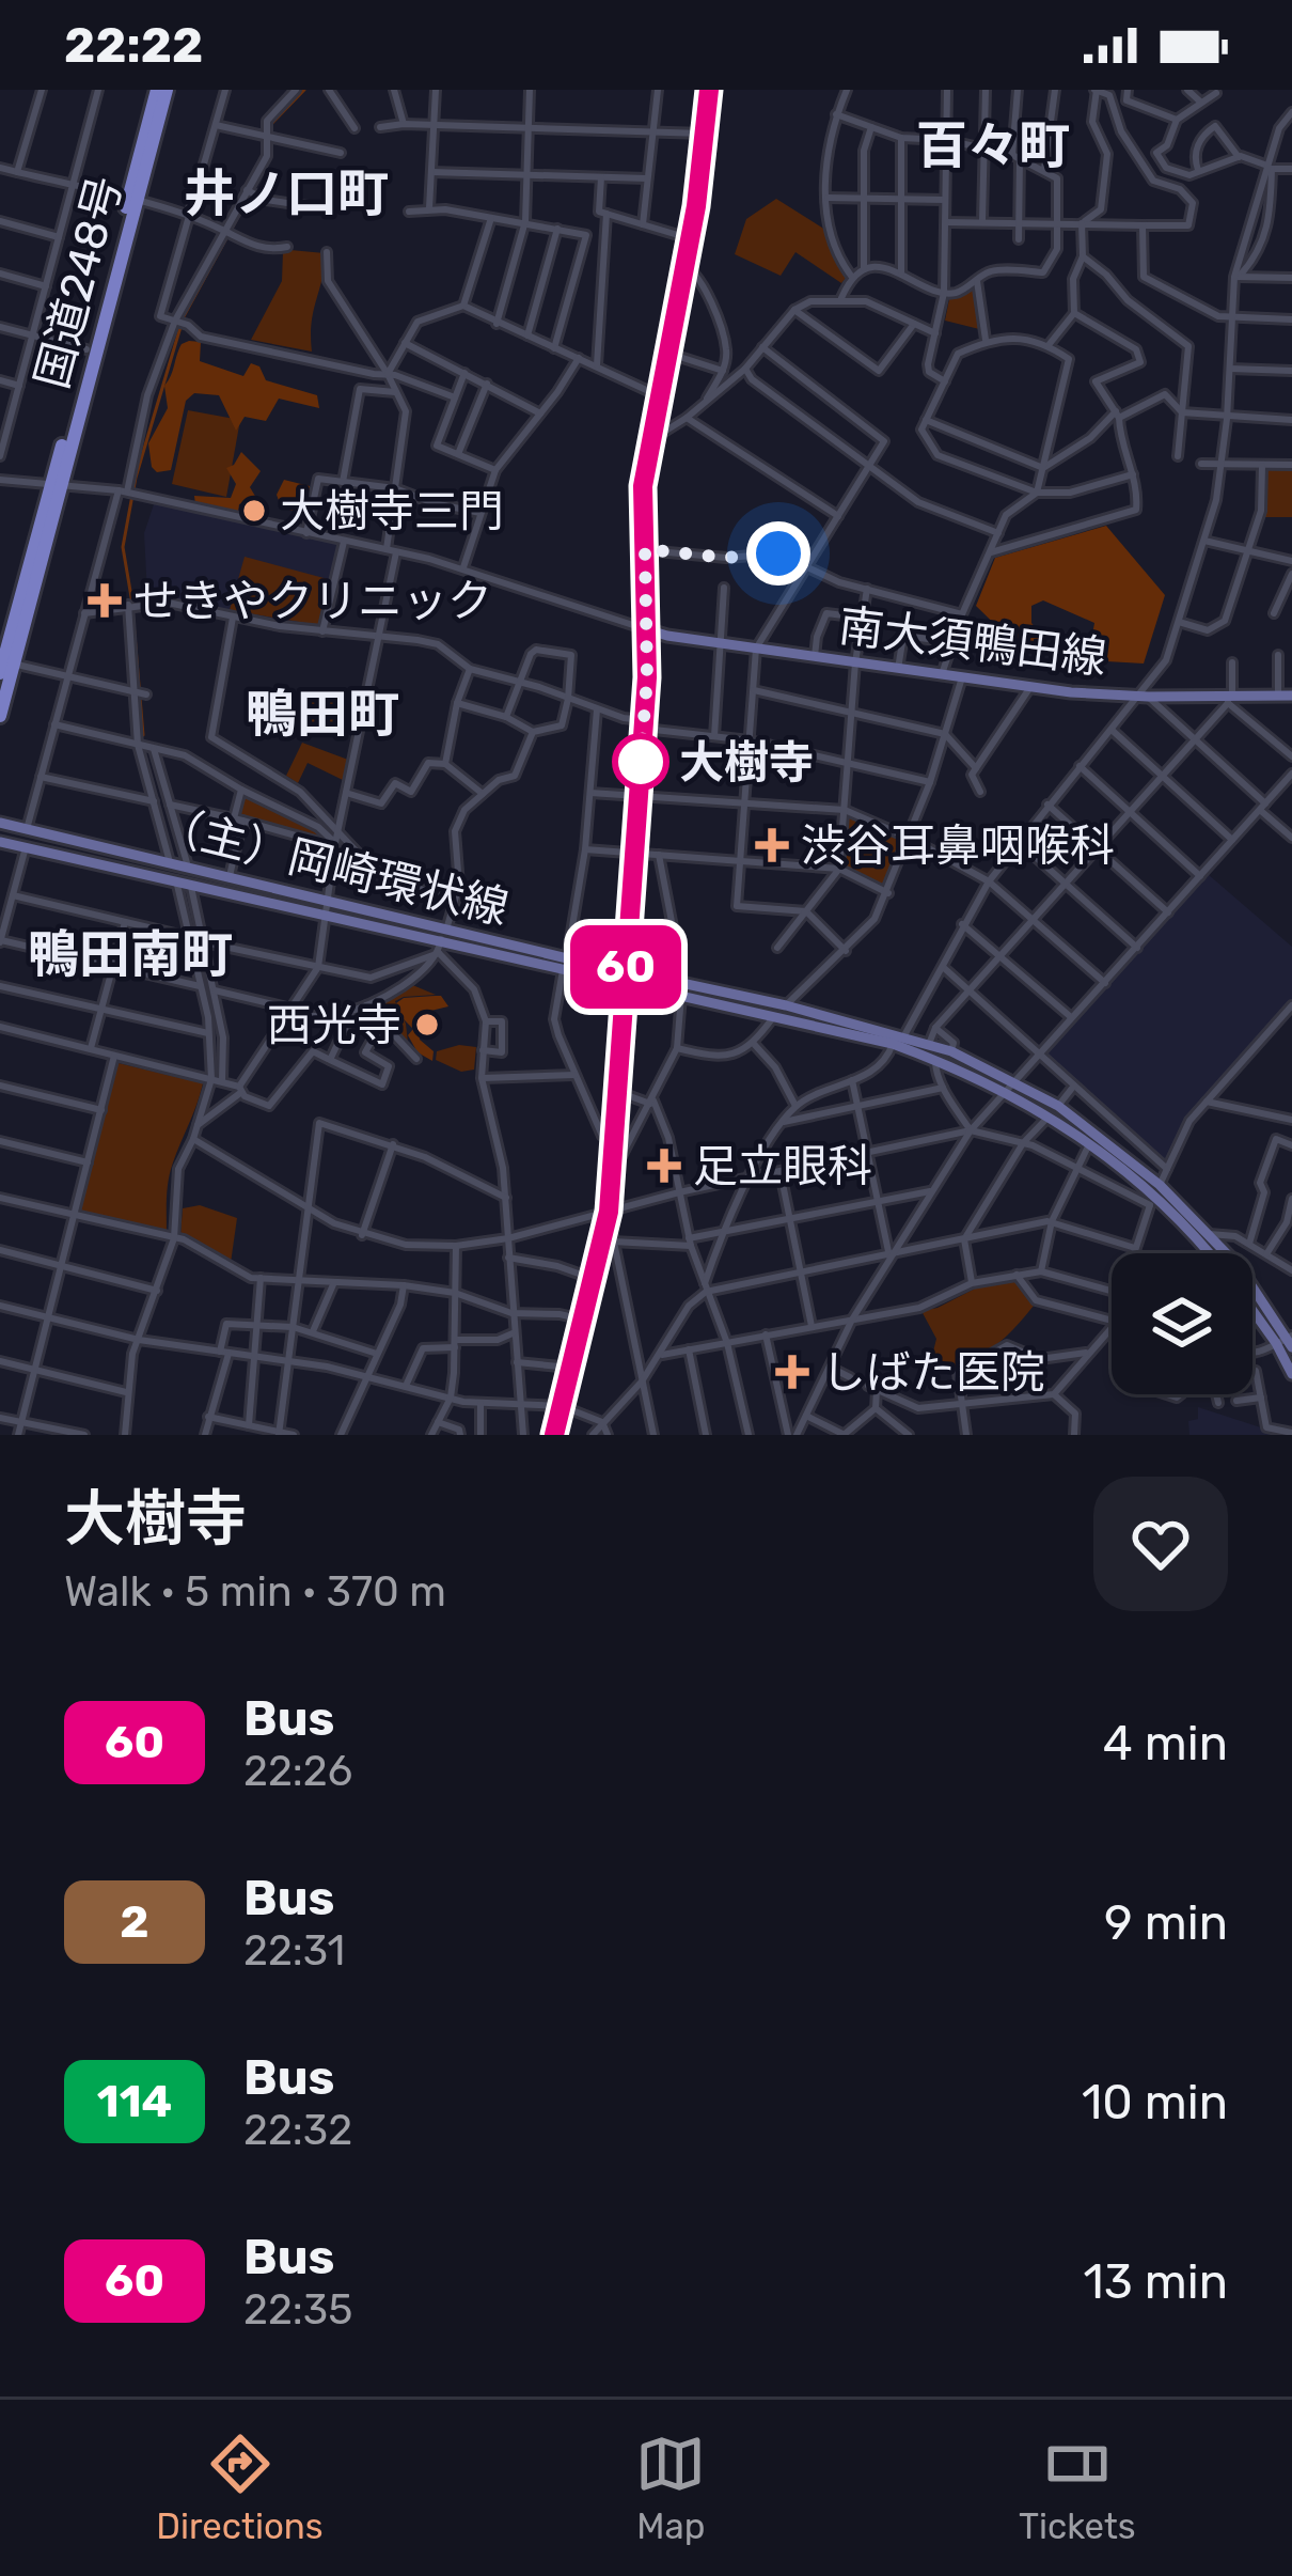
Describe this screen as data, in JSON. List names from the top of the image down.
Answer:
{
  "streets": {
    "highway": ["国道248号"],
    "main road": ["南大須鴨田線", "（主）岡崎環状線"]
  },
  "districts": [
    "百々町",
    "井ノ口町",
    "鴨田町",
    "鴨田南町"
  ],
  "places": {
    "other": ["大樹寺三門", "大樹寺", "西光寺"],
    "health": [
      "せきやクリニック",
      "渋谷耳鼻咽喉科",
      "足立眼科",
      "しばた医院"
    ]
  },
  "lines": ["bus line 60"],
  "page": {
    "status": "22:22",
    "on_map": "60",
    "heading": ["大樹寺", "Walk · 5 min · 370 m"],
    "list": [
      {
        "mark": "60",
        "name": "Bus",
        "note": "22:26",
        "value": "4 min"
      },
      {
        "mark": "2",
        "name": "Bus",
        "note": "22:31",
        "value": "9 min"
      },
      {
        "mark": "114",
        "name": "Bus",
        "note": "22:32",
        "value": "10 min"
      },
      {
        "mark": "60",
        "name": "Bus",
        "note": "22:35",
        "value": "13 min"
      }
    ],
    "tabs": ["Directions", "Map", "Tickets"]
  }
}
